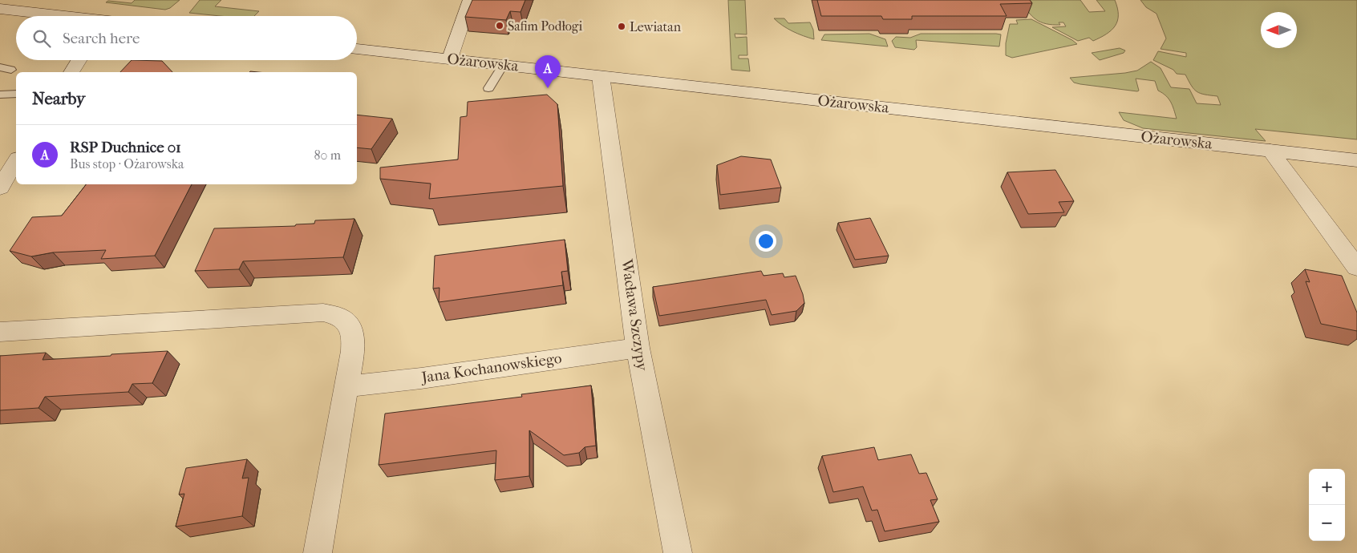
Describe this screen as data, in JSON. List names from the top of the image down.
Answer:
{
  "streets": {
    "street": ["Ożarowska", "Wacława Szczypy", "Jana Kochanowskiego"]
  },
  "crossings": [
    ["Ożarowska", "Wacława Szczypy"],
    ["Wacława Szczypy", "Jana Kochanowskiego"]
  ],
  "places": ["Safim Podłogi", "Lewiatan"],
  "north": "left",
  "page": {
    "search": "Search here",
    "pins": "A",
    "heading": "Nearby",
    "list": [
      {
        "mark": "A",
        "name": "RSP Duchnice 01",
        "note": "Bus stop · Ożarowska",
        "value": "80 m"
      }
    ],
    "map_buttons": ["+", "−"]
  }
}
